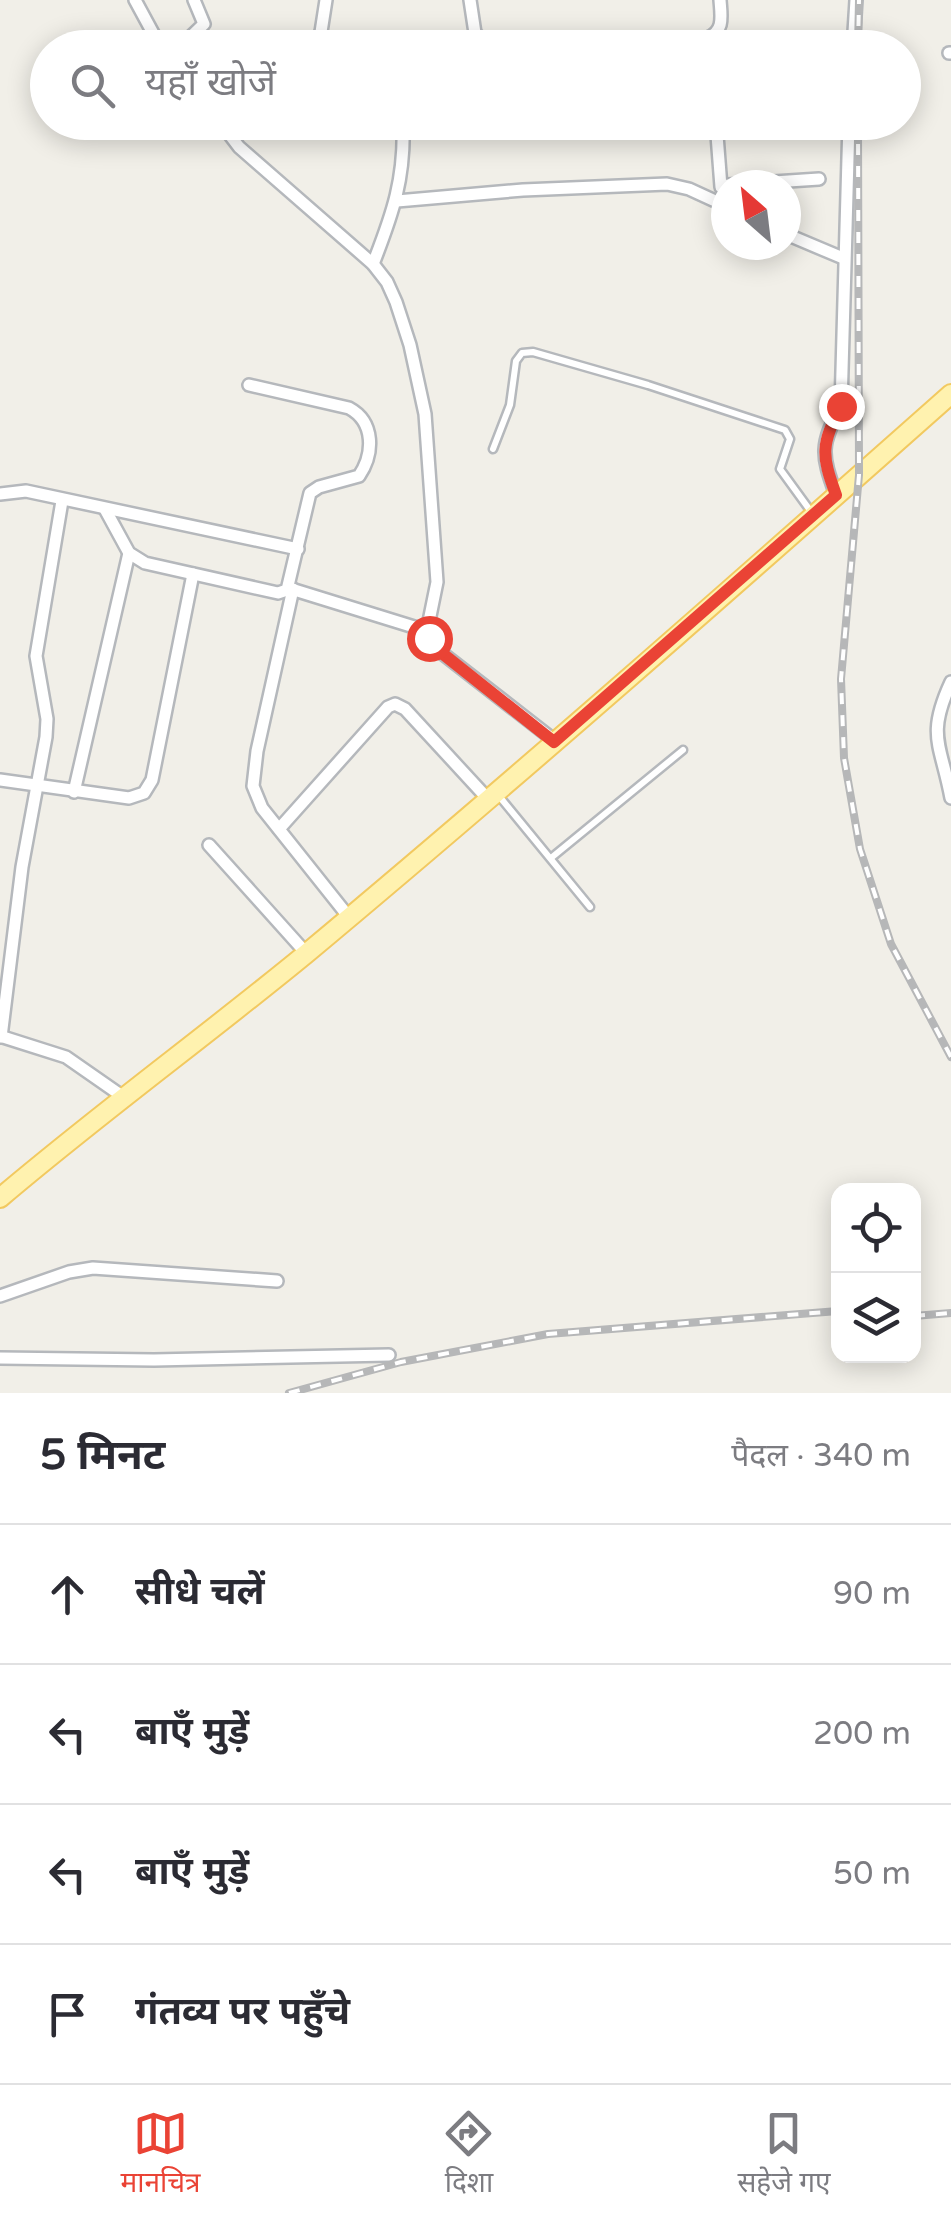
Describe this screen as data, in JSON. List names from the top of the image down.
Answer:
{
  "north": "top left",
  "page": {
    "search": "यहाँ खोजें",
    "heading": ["5 मिनट", "पैदल · 340 m"],
    "list": [
      ["सीधे चलें", "90 m"],
      ["बाएँ मुड़ें", "200 m"],
      ["बाएँ मुड़ें", "50 m"],
      "गंतव्य पर पहुँचे"
    ],
    "nav": ["मानचित्र", "दिशा", "सहेजे गए"]
  }
}
